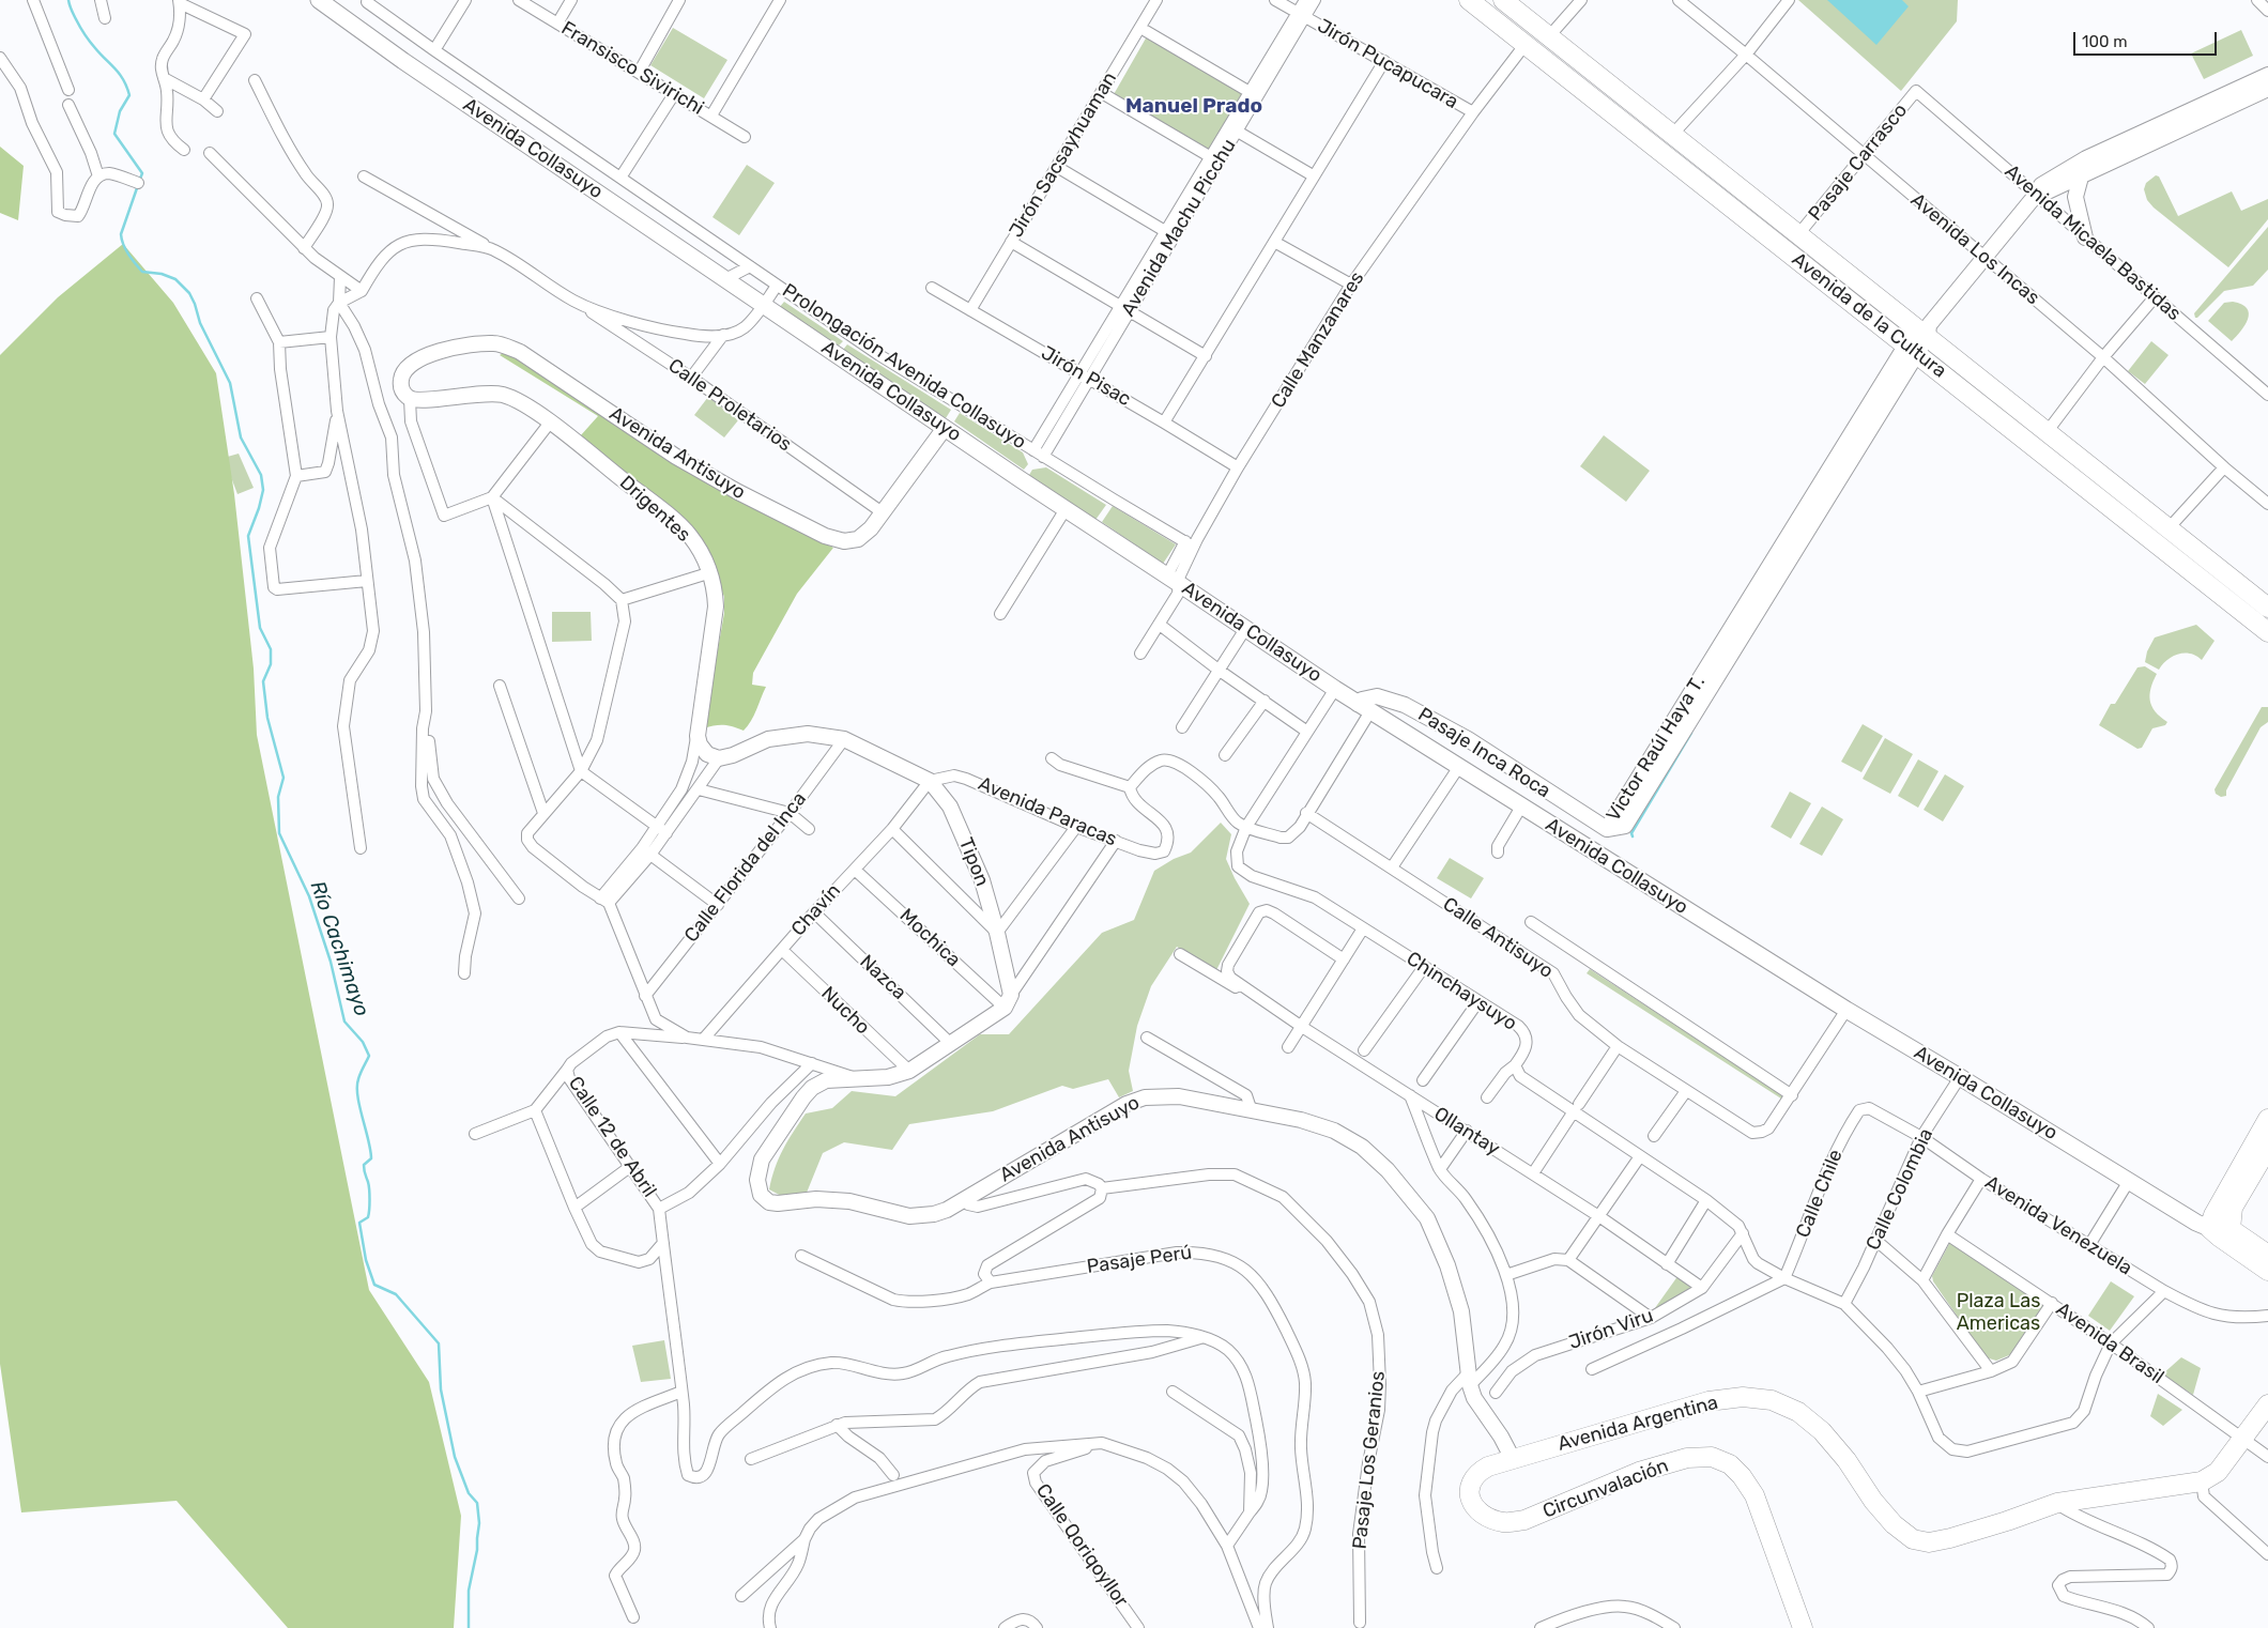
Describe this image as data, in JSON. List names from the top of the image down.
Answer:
{
  "streets": {
    "highway": [
      "Avenida Collasuyo",
      "Avenida de la Cultura",
      "Avenida Argentina",
      "Circunvalación"
    ],
    "street": [
      "Jirón Pucapucara",
      "Fransisco Sivirichi",
      "Jirón Sacsayhuaman",
      "Pasaje Carrasco",
      "Avenida Machu Picchu",
      "Avenida Micaela Bastidas",
      "Avenida Los Incas",
      "Calle Manzanares",
      "Prolongación Avenida Collasuyo",
      "Jirón Pisac",
      "Calle Proletarios",
      "Avenida Antisuyo",
      "Drigentes",
      "Victor Raúl Haya T.",
      "Pasaje Inca Roca",
      "Avenida Paracas",
      "Tipon",
      "Calle Florida del Inca",
      "Chavín",
      "Mochica",
      "Calle Antisuyo",
      "Nazca",
      "Chinchaysuyo",
      "Nucho",
      "Ollantay",
      "Calle 12 de Abril",
      "Calle Colombia",
      "Calle Chile",
      "Avenida Venezuela",
      "Pasaje Perú",
      "Jirón Viru",
      "Avenida Brasil",
      "Pasaje Los Geranios",
      "Calle Qoriqoyllor"
    ]
  },
  "crossings": [
    ["Jirón Pucapucara", "Avenida Machu Picchu"],
    ["Jirón Pucapucara", "Calle Manzanares"],
    ["Avenida Collasuyo", "Calle Manzanares"],
    ["Avenida Collasuyo", "Avenida Antisuyo"],
    ["Avenida Collasuyo", "Pasaje Inca Roca"],
    ["Avenida Collasuyo", "Calle Colombia"],
    ["Jirón Sacsayhuaman", "Jirón Pisac"],
    ["Pasaje Carrasco", "Avenida Micaela Bastidas"],
    ["Pasaje Carrasco", "Avenida Los Incas"],
    ["Pasaje Carrasco", "Avenida de la Cultura"],
    ["Avenida Machu Picchu", "Prolongación Avenida Collasuyo"],
    ["Avenida Machu Picchu", "Jirón Pisac"],
    ["Avenida Micaela Bastidas", "Victor Raúl Haya T."],
    ["Avenida Los Incas", "Victor Raúl Haya T."],
    ["Avenida de la Cultura", "Calle Manzanares"],
    ["Avenida de la Cultura", "Victor Raúl Haya T."],
    ["Calle Manzanares", "Prolongación Avenida Collasuyo"],
    ["Calle Manzanares", "Jirón Pisac"],
    ["Calle Proletarios", "Avenida Antisuyo"],
    ["Avenida Antisuyo", "Drigentes"],
    ["Avenida Antisuyo", "Avenida Argentina"],
    ["Avenida Antisuyo", "Circunvalación"],
    ["Victor Raúl Haya T.", "Pasaje Inca Roca"],
    ["Avenida Paracas", "Tipon"],
    ["Avenida Paracas", "Chavín"],
    ["Tipon", "Calle Florida del Inca"],
    ["Tipon", "Chavín"],
    ["Tipon", "Mochica"],
    ["Chavín", "Mochica"],
    ["Chavín", "Nazca"],
    ["Chavín", "Nucho"],
    ["Ollantay", "Jirón Viru"],
    ["Calle Colombia", "Avenida Venezuela"],
    ["Calle Chile", "Avenida Venezuela"],
    ["Avenida Brasil", "Avenida Argentina"],
    ["Avenida Argentina", "Circunvalación"]
  ],
  "districts": ["Manuel Prado"],
  "water": ["Río Cachimayo"],
  "parks": ["Plaza Las Americas"],
  "scale_bar": "100 m"
}
